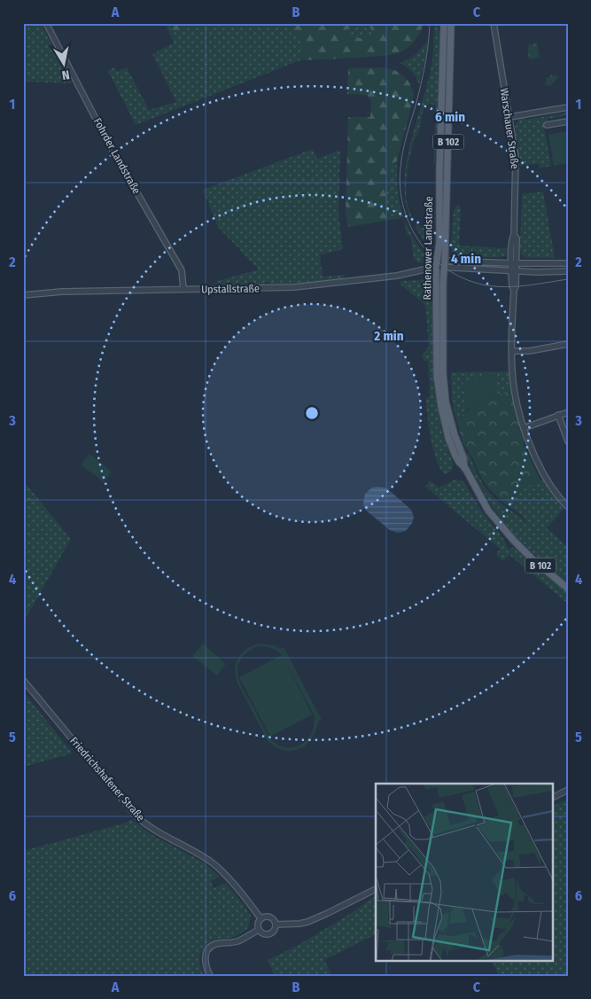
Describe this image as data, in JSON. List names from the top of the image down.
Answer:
{
  "streets": {
    "main road": ["B 102", "Rathenower Landstraße"],
    "street": [
      "Warschauer Straße",
      "Fohrder Landstraße",
      "Upstallstraße",
      "Friedrichshafener Straße"
    ]
  },
  "crossings": [
    ["Fohrder Landstraße", "Upstallstraße"],
    ["Rathenower Landstraße", "Upstallstraße"]
  ],
  "north": "bottom",
  "grid": {
    "columns": ["A", "B", "C"],
    "rows": [
      "1",
      "2",
      "3",
      "4",
      "5",
      "6"
    ]
  },
  "rings": ["6 min", "4 min", "2 min"]
}
